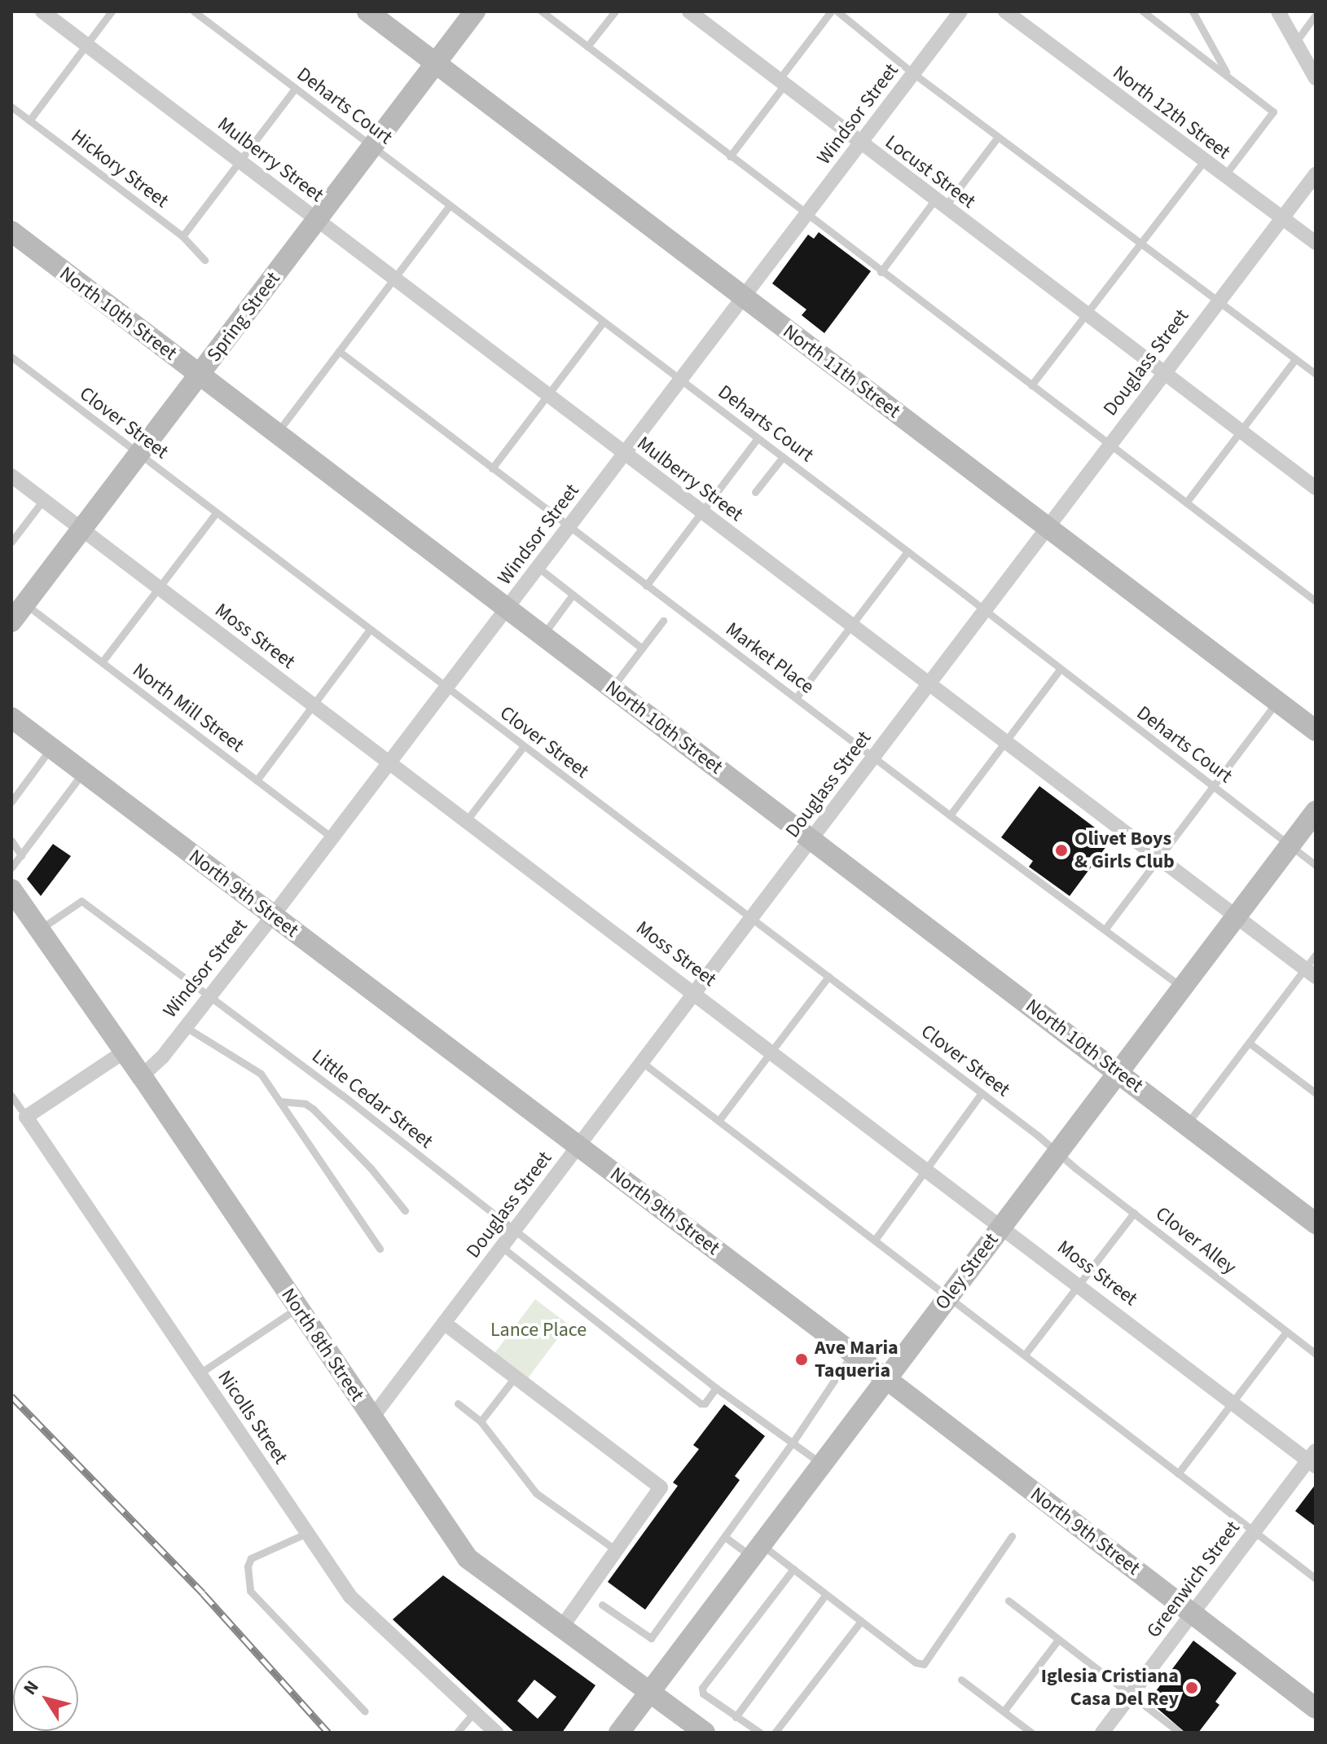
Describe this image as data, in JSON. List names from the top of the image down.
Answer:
{
  "streets": {
    "street": [
      "North 12th Street",
      "Windsor Street",
      "Mulberry Street",
      "Locust Street",
      "North 10th Street",
      "Spring Street",
      "Douglass Street",
      "North 11th Street",
      "Moss Street",
      "North 9th Street",
      "Oley Street",
      "North 8th Street",
      "Nicolls Street",
      "Greenwich Street"
    ],
    "lane": [
      "Deharts Court",
      "Hickory Street",
      "Clover Street",
      "Market Place",
      "North Mill Street",
      "Little Cedar Street",
      "Clover Alley"
    ]
  },
  "crossings": [
    ["Deharts Court", "Windsor Street"],
    ["Deharts Court", "Spring Street"],
    ["Deharts Court", "Douglass Street"],
    ["Deharts Court", "Oley Street"],
    ["North 12th Street", "Douglass Street"],
    ["Windsor Street", "Mulberry Street"],
    ["Windsor Street", "Locust Street"],
    ["Windsor Street", "North 10th Street"],
    ["Windsor Street", "North 11th Street"],
    ["Windsor Street", "Clover Street"],
    ["Windsor Street", "Moss Street"],
    ["Windsor Street", "Market Place"],
    ["Windsor Street", "North Mill Street"],
    ["Windsor Street", "North 9th Street"],
    ["Windsor Street", "Little Cedar Street"],
    ["Windsor Street", "North 8th Street"],
    ["Mulberry Street", "Spring Street"],
    ["Mulberry Street", "Douglass Street"],
    ["Mulberry Street", "Oley Street"],
    ["Locust Street", "Douglass Street"],
    ["North 10th Street", "Spring Street"],
    ["North 10th Street", "Douglass Street"],
    ["North 10th Street", "Oley Street"],
    ["Spring Street", "North 11th Street"],
    ["Spring Street", "Clover Street"],
    ["Spring Street", "Moss Street"],
    ["Spring Street", "North Mill Street"],
    ["Douglass Street", "North 11th Street"],
    ["Douglass Street", "Clover Street"],
    ["Douglass Street", "Moss Street"],
    ["Douglass Street", "Market Place"],
    ["Douglass Street", "North 9th Street"],
    ["Douglass Street", "Little Cedar Street"],
    ["Douglass Street", "North 8th Street"],
    ["Clover Street", "Clover Alley"],
    ["Clover Street", "Oley Street"],
    ["Moss Street", "Oley Street"],
    ["Moss Street", "Greenwich Street"],
    ["Market Place", "Oley Street"],
    ["North 9th Street", "Oley Street"],
    ["North 9th Street", "Greenwich Street"],
    ["Little Cedar Street", "Oley Street"],
    ["Little Cedar Street", "North 8th Street"],
    ["Clover Alley", "Oley Street"],
    ["Oley Street", "North 8th Street"]
  ],
  "parks": ["Lance Place"],
  "places": ["Olivet Boys & Girls Club", "Ave Maria Taqueria", "Iglesia Cristiana Casa Del Rey"],
  "north": "top left"
}
